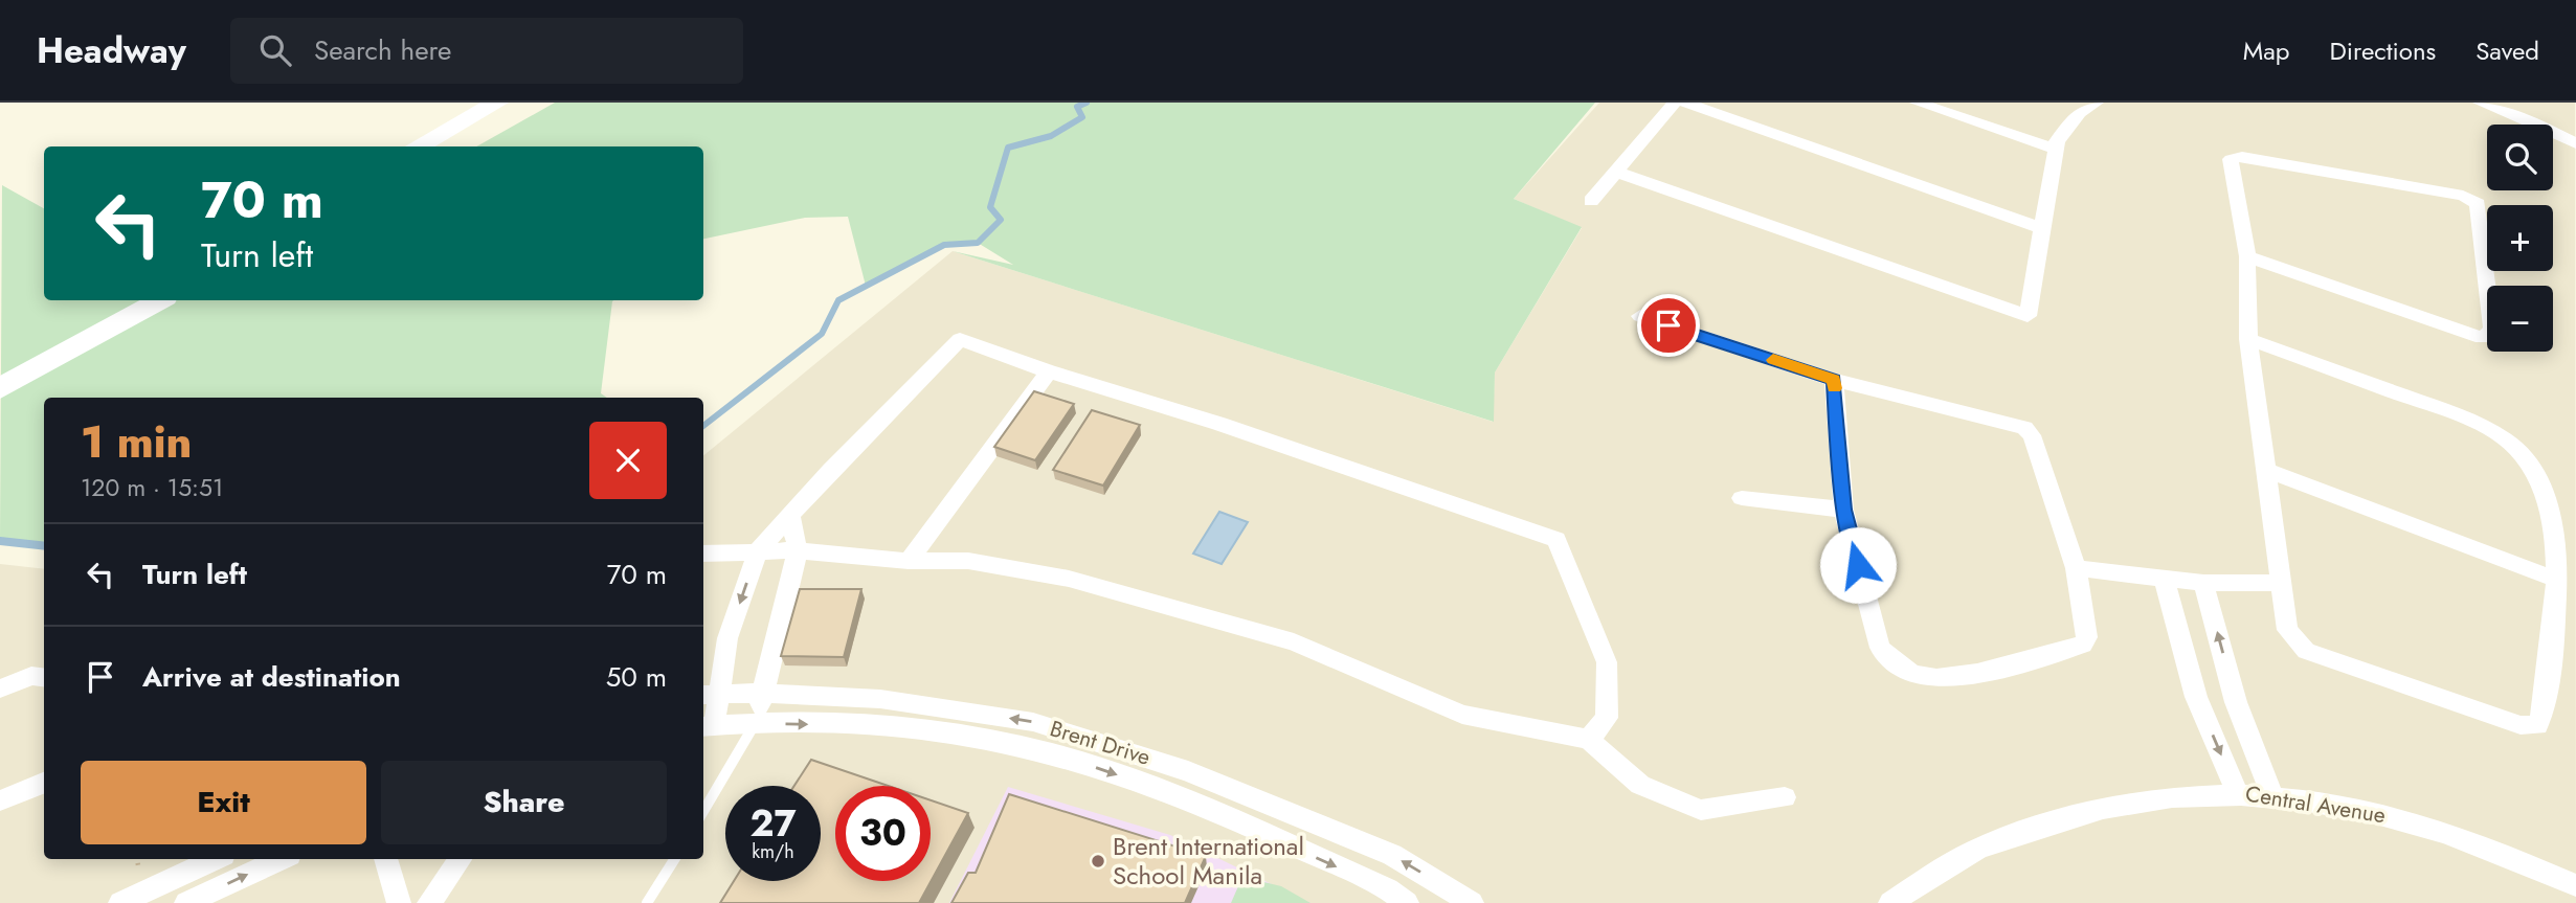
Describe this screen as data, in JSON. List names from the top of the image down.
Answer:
{
  "streets": {
    "street": ["Brent Drive", "Central Avenue"]
  },
  "places": ["Brent International School Manila"],
  "page": {
    "header": "Headway",
    "search": "Search here",
    "nav": ["Map", "Directions", "Saved"],
    "map_buttons": ["+", "−"],
    "turn": ["70 m", "Turn left"],
    "heading": ["1 min", "120 m · 15:51"],
    "list": [
      {
        "name": "Turn left",
        "value": "70 m"
      },
      {
        "name": "Arrive at destination",
        "value": "50 m"
      }
    ],
    "buttons": ["Exit", "Share"],
    "speed": "27 km/h",
    "limit": "30"
  }
}
